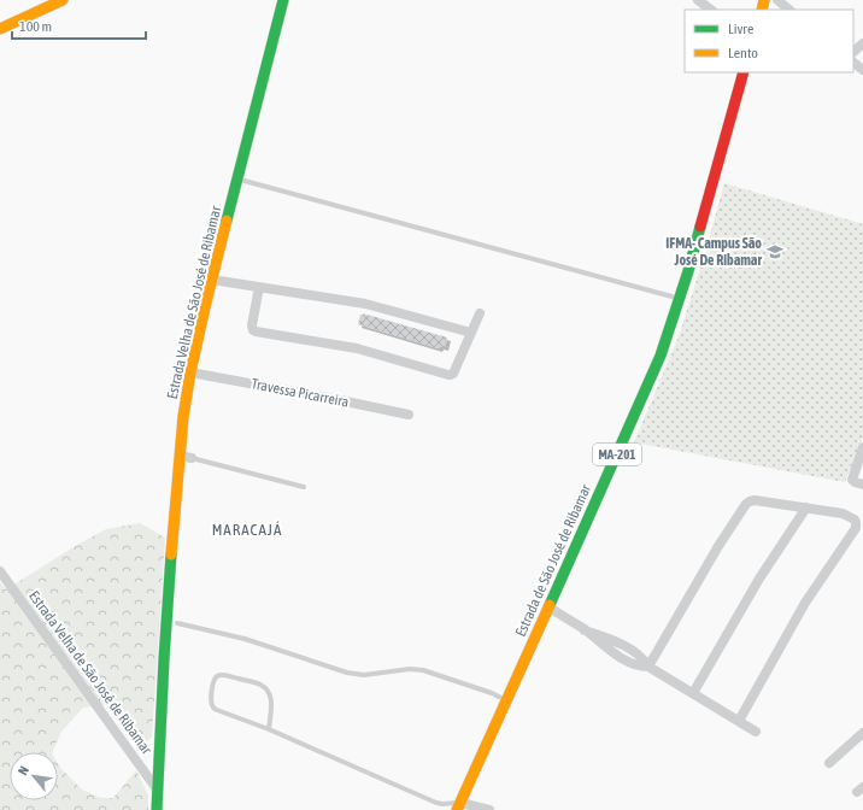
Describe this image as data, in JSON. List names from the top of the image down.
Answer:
{
  "streets": {
    "main road": ["Estrada Velha de São José de Ribamar", "MA-201", "Estrada de São José de Ribamar"],
    "street": ["Travessa Picarreira"]
  },
  "crossings": [
    ["Estrada Velha de São José de Ribamar", "Travessa Picarreira"]
  ],
  "districts": ["MARACAJÁ"],
  "places": {
    "school or university": ["IFMA- Campus São José De Ribamar"]
  },
  "legend": ["Livre", "Lento"],
  "scale_bar": "100 m",
  "north": "top left"
}
